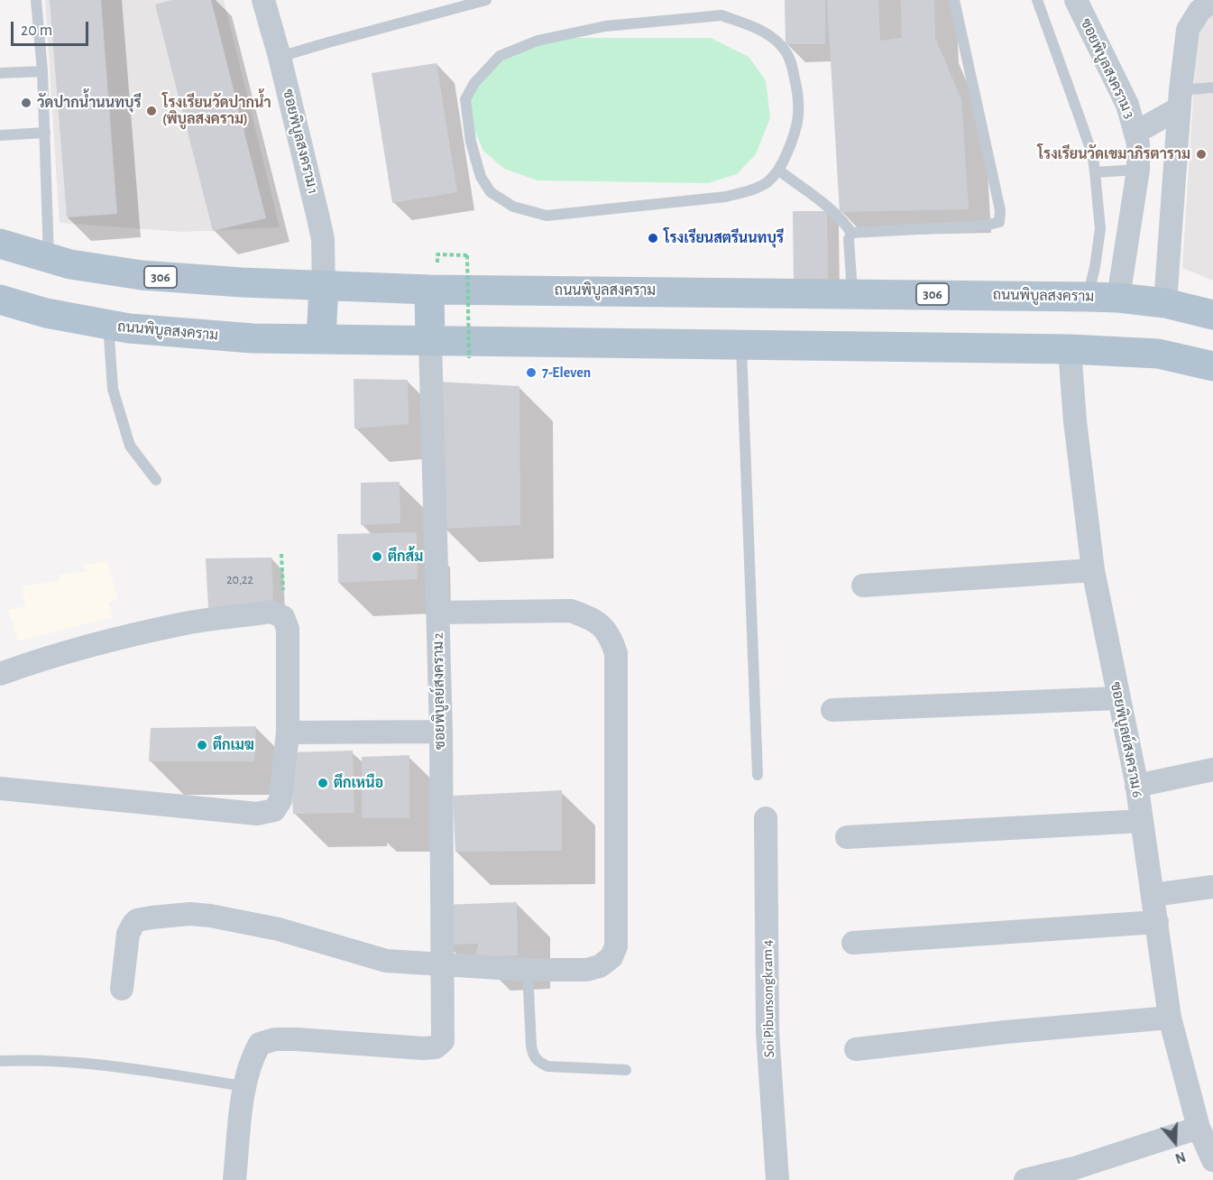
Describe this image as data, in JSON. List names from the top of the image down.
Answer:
{
  "streets": {
    "main road": ["306", "ถนนพิบูลสงคราม"],
    "street": [
      "ซอยพิบูลสงคราม 3",
      "ซอยพิบูลสงคราม 1",
      "ซอยพิบูลย์สงคราม 2",
      "ซอยพิบูลย์สงคราม 6",
      "Soi Pibunsongkram 4"
    ]
  },
  "crossings": [
    ["ซอยพิบูลสงคราม 3", "ถนนพิบูลสงคราม"],
    ["ซอยพิบูลสงคราม 1", "ถนนพิบูลสงคราม"],
    ["ถนนพิบูลสงคราม", "ซอยพิบูลย์สงคราม 2"],
    ["ถนนพิบูลสงคราม", "ซอยพิบูลย์สงคราม 6"]
  ],
  "places": [
    "วัดปากน้ำนนทบุรี",
    "โรงเรียนวัดปากน้ำ (พิบูลสงคราม)",
    "โรงเรียนวัดเขมาภิรตาราม",
    "โรงเรียนสตรีนนทบุรี",
    "7-Eleven",
    "ตึกส้ม",
    "ตึกเมฆ",
    "ตึกเหนือ"
  ],
  "house_numbers": ["20,22"],
  "scale_bar": "20 m",
  "north": "bottom"
}
